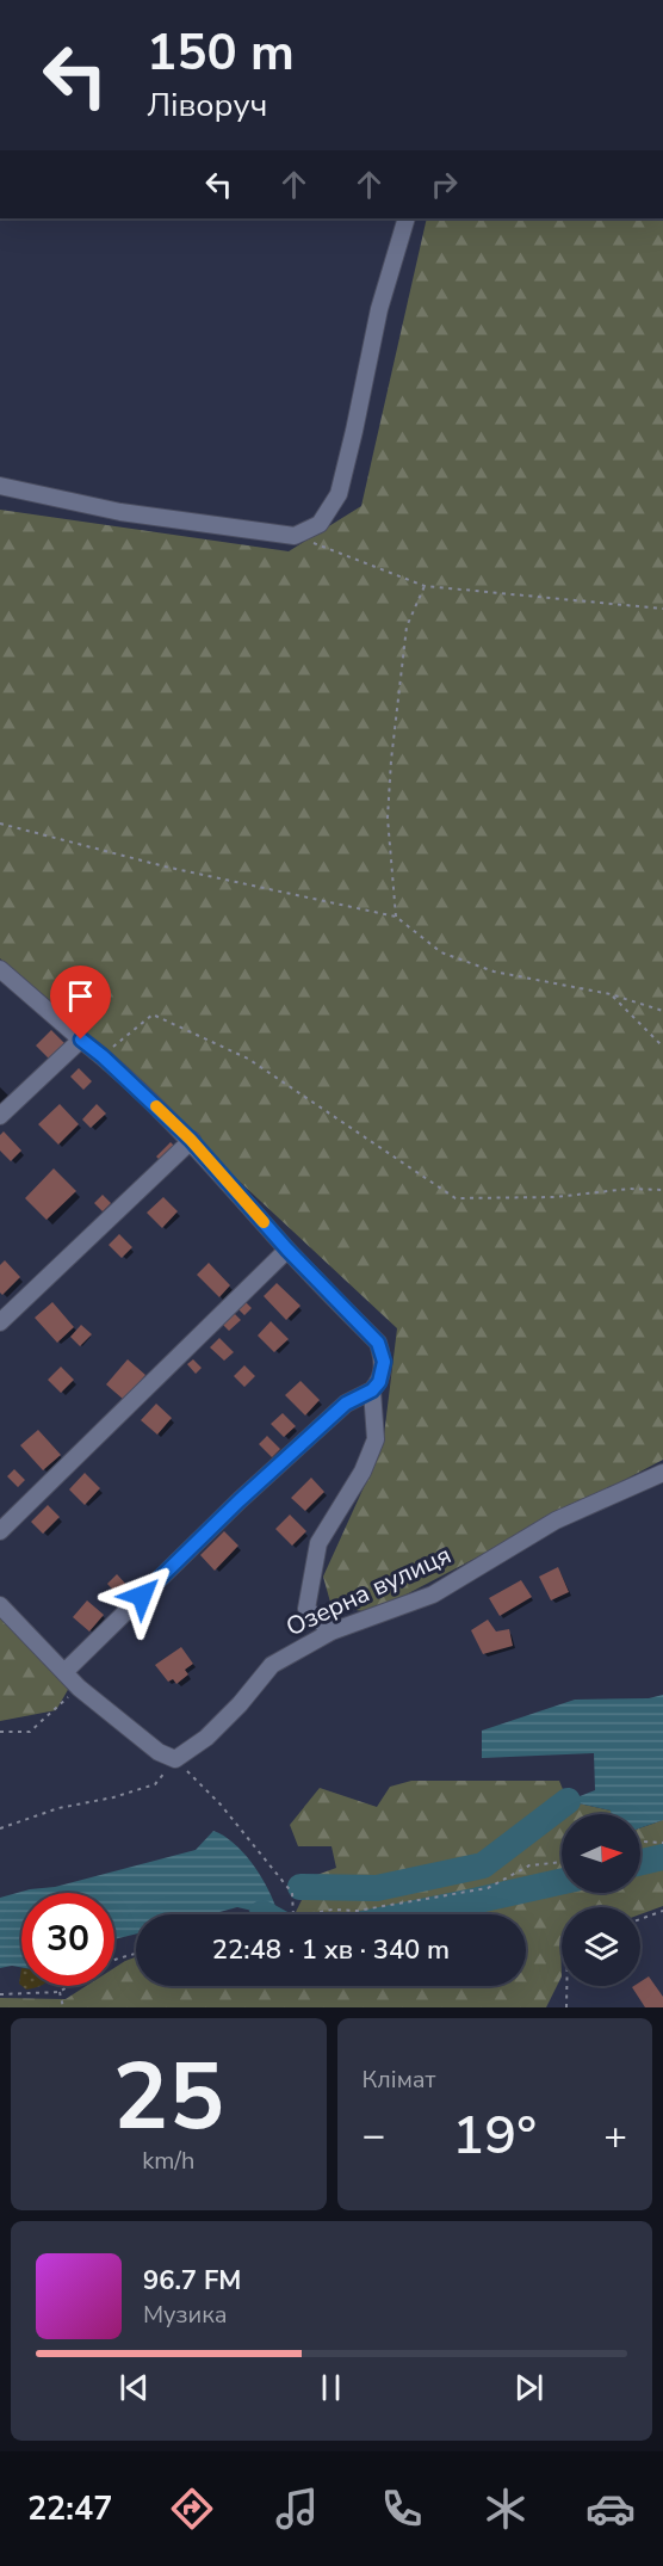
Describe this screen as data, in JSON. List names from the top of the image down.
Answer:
{
  "streets": {
    "street": ["Озерна вулиця"]
  },
  "north": "right",
  "page": {
    "turn": ["150 m", "Ліворуч"],
    "limit": "30",
    "trip": "22:48 · 1 хв · 340 m",
    "tile": [
      ["25", "km/h"],
      "Клімат"
    ],
    "heat": ["−", "19°", "+"],
    "song": ["96.7 FM", "Музика"],
    "tabs": "22:47"
  }
}
